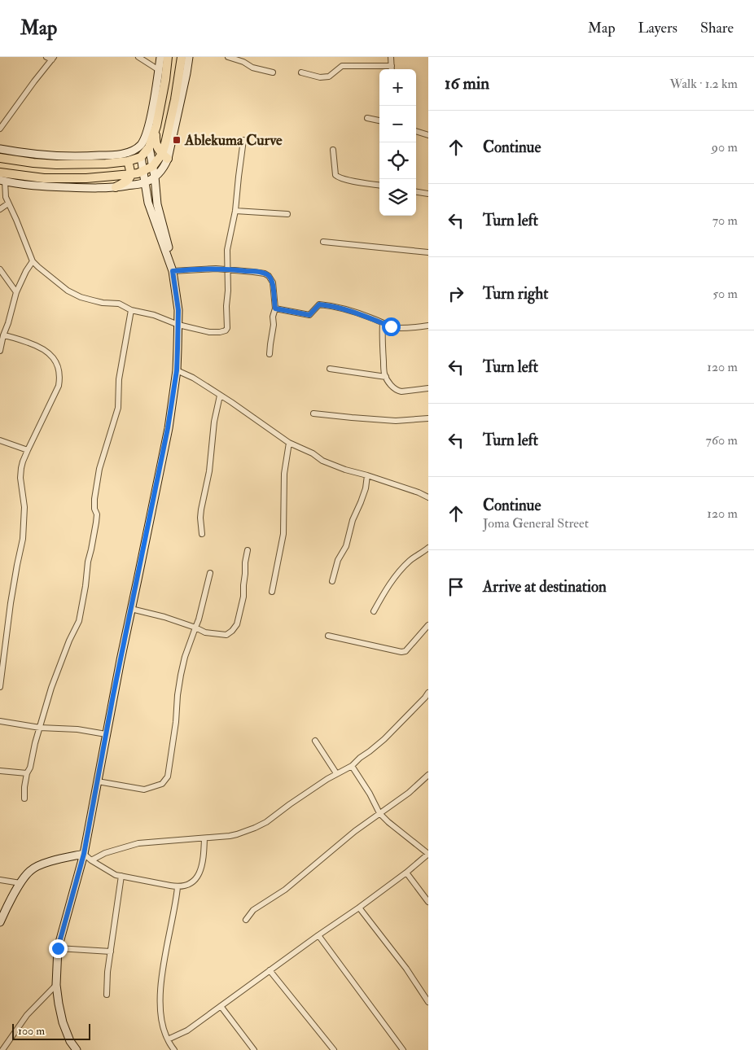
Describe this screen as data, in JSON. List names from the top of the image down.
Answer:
{
  "places": {
    "transit": ["Ablekuma Curve"]
  },
  "scale_bar": "100 m",
  "page": {
    "header": "Map",
    "nav": ["Map", "Layers", "Share"],
    "heading": ["16 min", "Walk · 1.2 km"],
    "map_buttons": ["+", "−"],
    "list": [
      ["Continue", "90 m"],
      ["Turn left", "70 m"],
      ["Turn right", "50 m"],
      ["Turn left", "120 m"],
      ["Turn left", "760 m"],
      ["Continue", "Joma General Street", "120 m"],
      "Arrive at destination"
    ],
    "scale": "100 m"
  }
}
